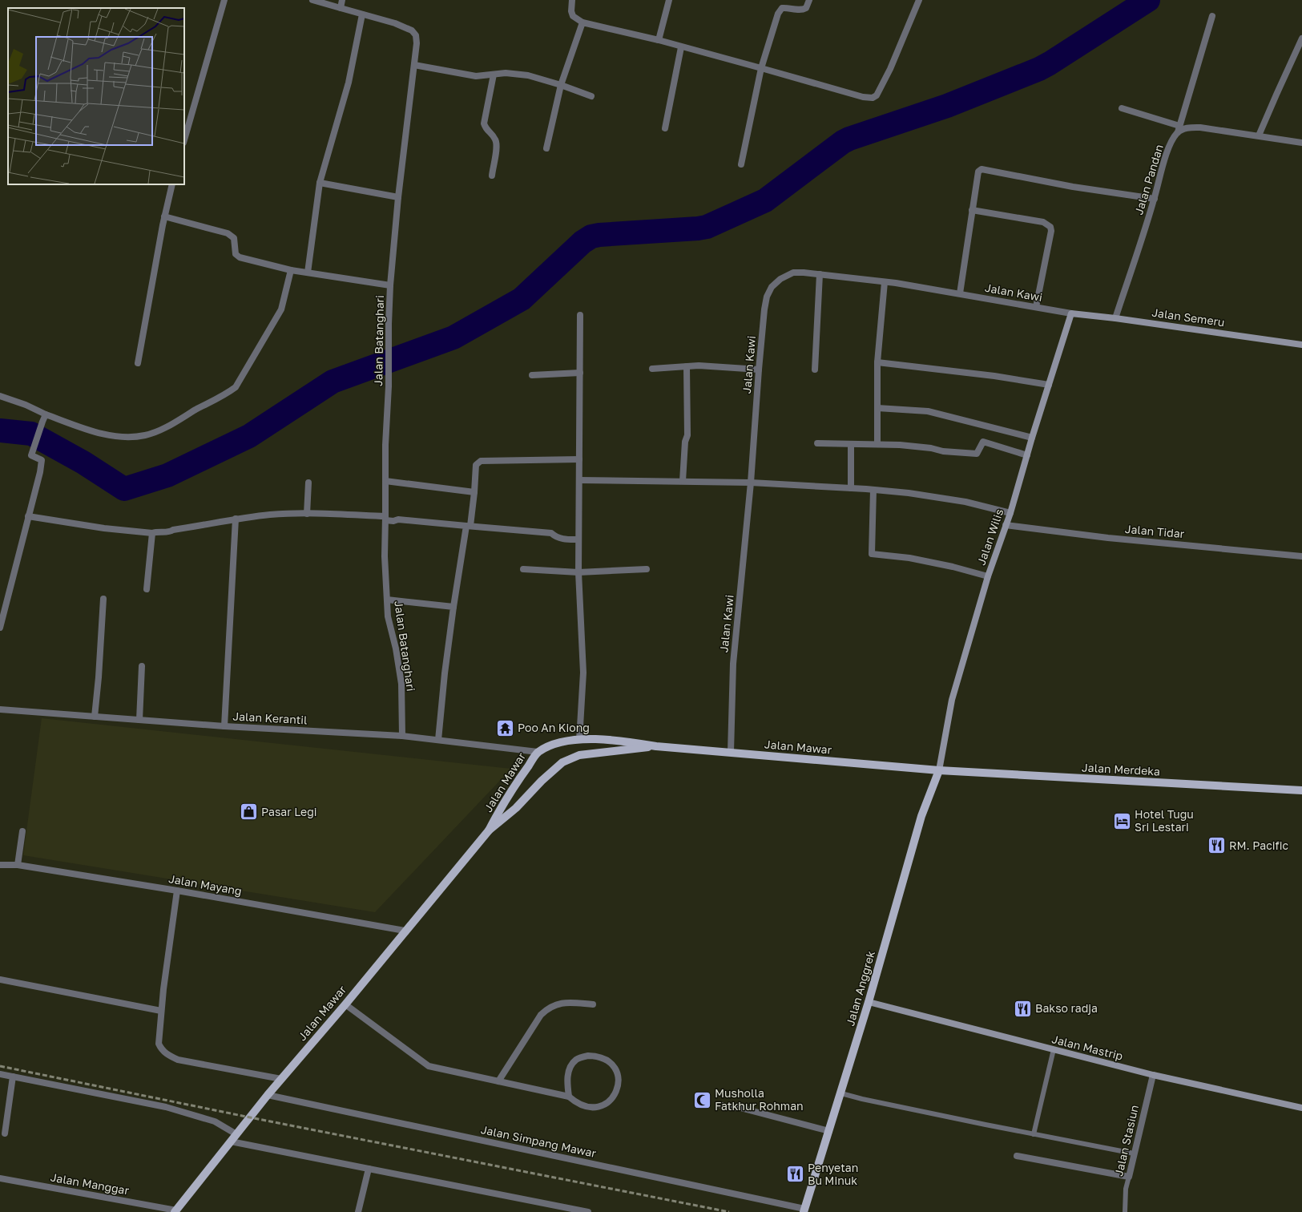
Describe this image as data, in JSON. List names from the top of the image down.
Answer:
{
  "streets": {
    "main road": [
      "Jalan Semeru",
      "Jalan Wilis",
      "Jalan Mawar",
      "Jalan Merdeka",
      "Jalan Anggrek",
      "Jalan Mastrip"
    ],
    "street": [
      "Jalan Pandan",
      "Jalan Kawi",
      "Jalan Batanghari",
      "Jalan Tidar",
      "Jalan Kerantil",
      "Jalan Mayang",
      "Jalan Stasiun",
      "Jalan Simpang Mawar",
      "Jalan Manggar"
    ]
  },
  "crossings": [
    ["Jalan Pandan", "Jalan Semeru"],
    ["Jalan Kawi", "Jalan Semeru"],
    ["Jalan Kawi", "Jalan Wilis"],
    ["Jalan Kawi", "Jalan Mawar"],
    ["Jalan Semeru", "Jalan Wilis"],
    ["Jalan Batanghari", "Jalan Kerantil"],
    ["Jalan Tidar", "Jalan Wilis"],
    ["Jalan Wilis", "Jalan Mawar"],
    ["Jalan Wilis", "Jalan Merdeka"],
    ["Jalan Wilis", "Jalan Anggrek"],
    ["Jalan Kerantil", "Jalan Mawar"],
    ["Jalan Mawar", "Jalan Merdeka"],
    ["Jalan Mawar", "Jalan Mayang"],
    ["Jalan Mawar", "Jalan Anggrek"],
    ["Jalan Mawar", "Jalan Simpang Mawar"],
    ["Jalan Mawar", "Jalan Manggar"],
    ["Jalan Merdeka", "Jalan Anggrek"],
    ["Jalan Anggrek", "Jalan Mastrip"],
    ["Jalan Anggrek", "Jalan Simpang Mawar"],
    ["Jalan Mastrip", "Jalan Stasiun"]
  ],
  "places": {
    "temple": ["Poo An Kiong"],
    "shop": ["Pasar Legi"],
    "hotel": ["Hotel Tugu Sri Lestari"],
    "restaurant": ["RM. Pacific", "Bakso radja", "Penyetan Bu Minuk"],
    "mosque": ["Musholla Fatkhur Rohman"]
  }
}
